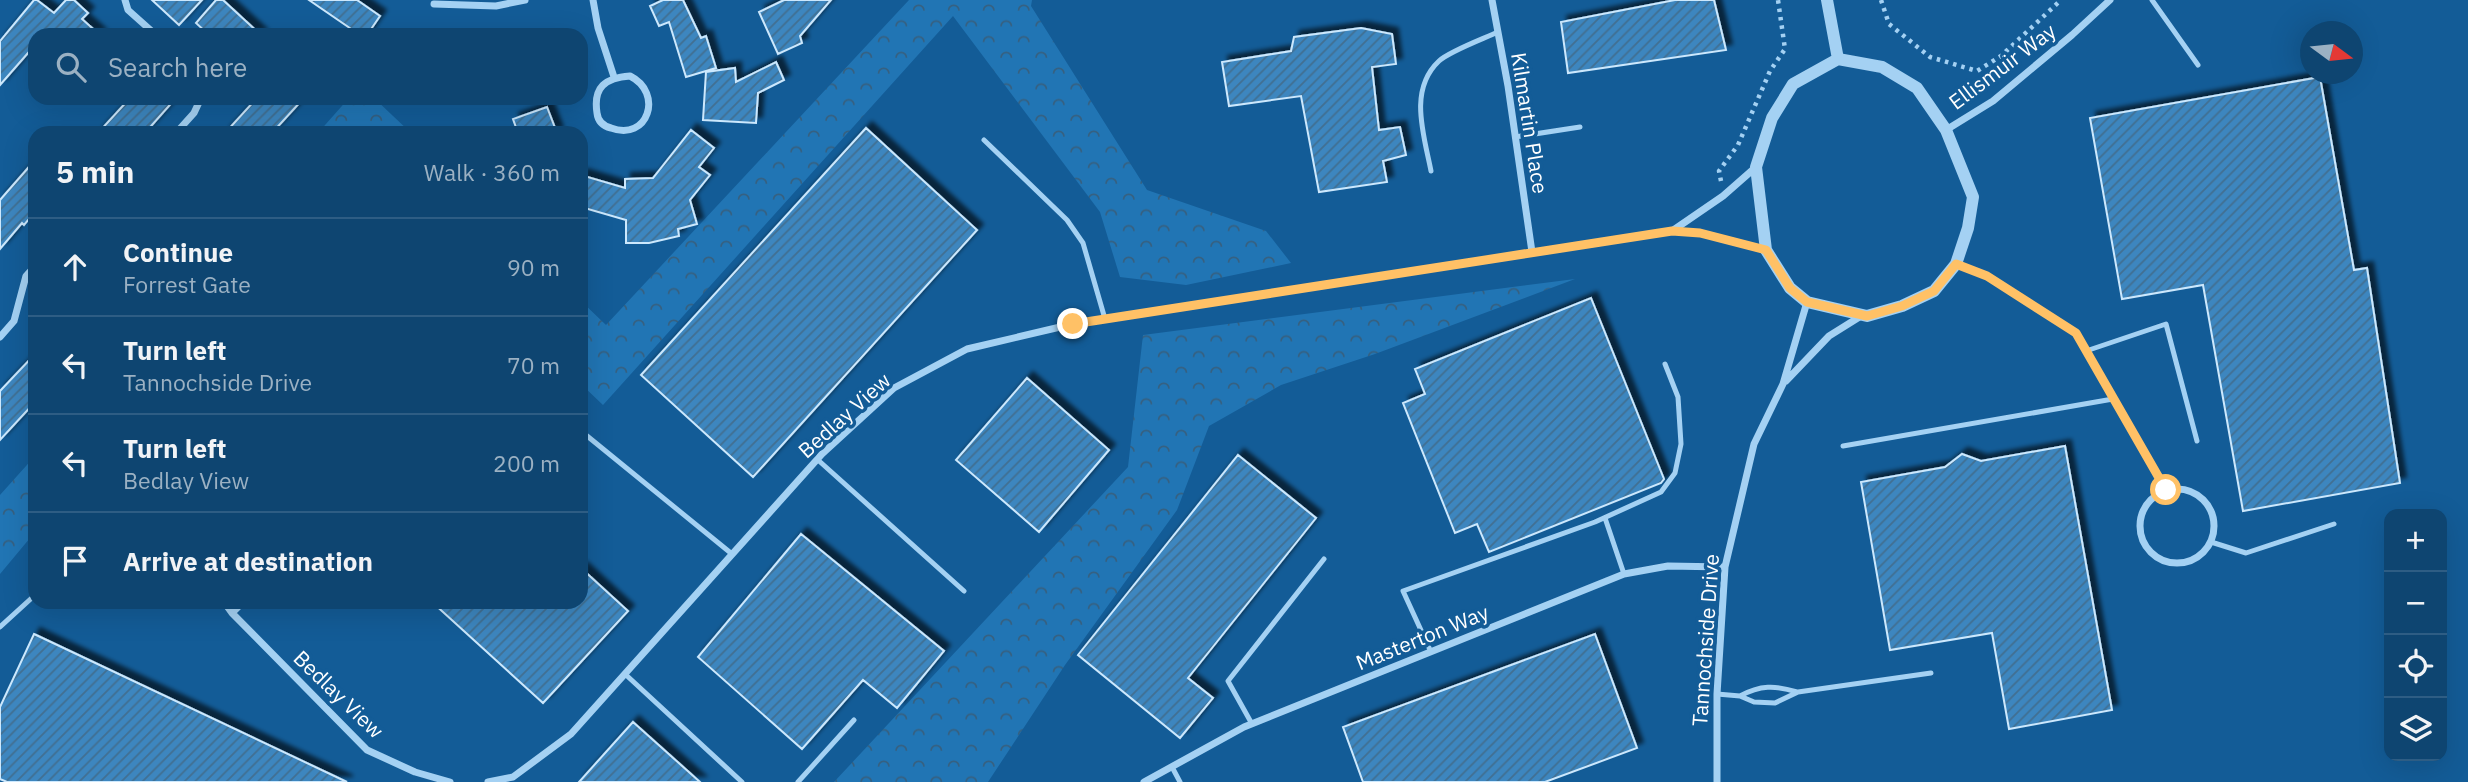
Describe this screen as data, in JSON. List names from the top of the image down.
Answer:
{
  "streets": {
    "street": [
      "Ellismuir Way",
      "Kilmartin Place",
      "Bedlay View",
      "Masterton Way",
      "Tannochside Drive"
    ]
  },
  "crossings": [
    ["Ellismuir Way", "Bedlay View"],
    ["Ellismuir Way", "Tannochside Drive"],
    ["Kilmartin Place", "Bedlay View"],
    ["Bedlay View", "Tannochside Drive"],
    ["Masterton Way", "Tannochside Drive"]
  ],
  "north": "right",
  "page": {
    "search": "Search here",
    "heading": ["5 min", "Walk · 360 m"],
    "list": [
      ["Continue", "Forrest Gate", "90 m"],
      ["Turn left", "Tannochside Drive", "70 m"],
      ["Turn left", "Bedlay View", "200 m"],
      "Arrive at destination"
    ],
    "map_buttons": ["+", "−"]
  }
}
